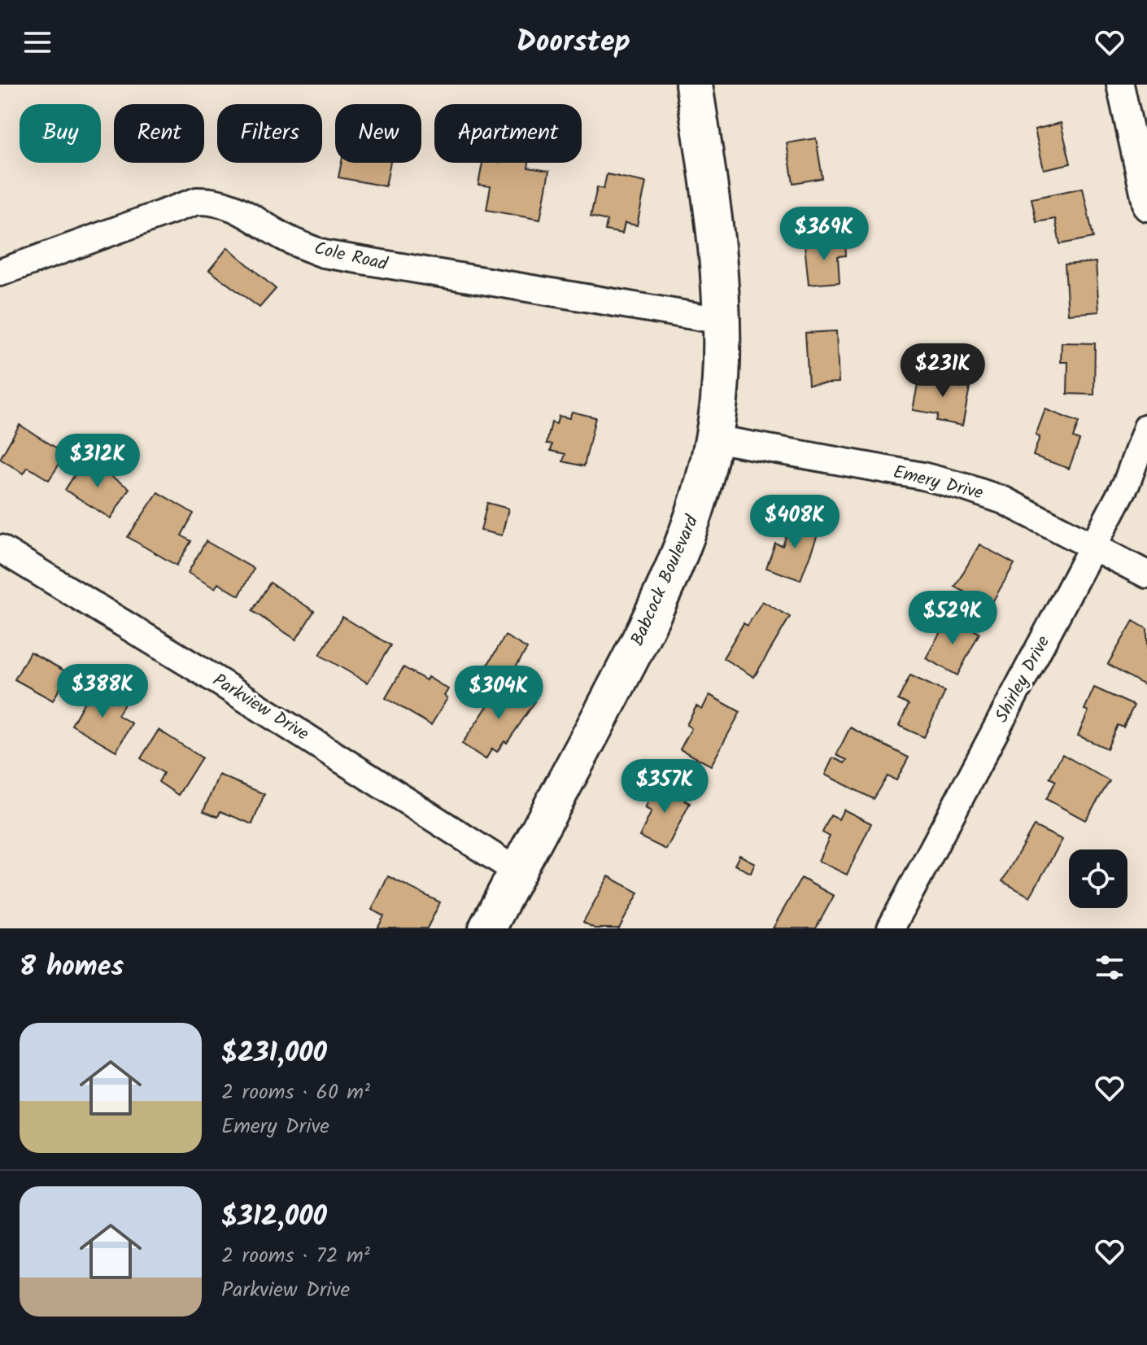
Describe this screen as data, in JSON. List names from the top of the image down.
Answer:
{
  "streets": {
    "main road": ["Babcock Boulevard"],
    "street": [
      "Cole Road",
      "Emery Drive",
      "Shirley Drive",
      "Parkview Drive"
    ]
  },
  "crossings": [
    ["Cole Road", "Babcock Boulevard"],
    ["Emery Drive", "Babcock Boulevard"],
    ["Emery Drive", "Shirley Drive"],
    ["Babcock Boulevard", "Parkview Drive"]
  ],
  "page": {
    "header": "Doorstep",
    "chip": [
      "Buy",
      "Rent",
      "Filters",
      "New",
      "Apartment"
    ],
    "price": [
      "$369K",
      "$231K",
      "$312K",
      "$408K",
      "$529K",
      "$388K",
      "$304K",
      "$357K"
    ],
    "heading": "8 homes",
    "list": [
      {
        "name": "$231,000",
        "note": "2 rooms · 60 m² · Emery Drive"
      },
      {
        "name": "$312,000",
        "note": "2 rooms · 72 m² · Parkview Drive"
      }
    ]
  }
}
